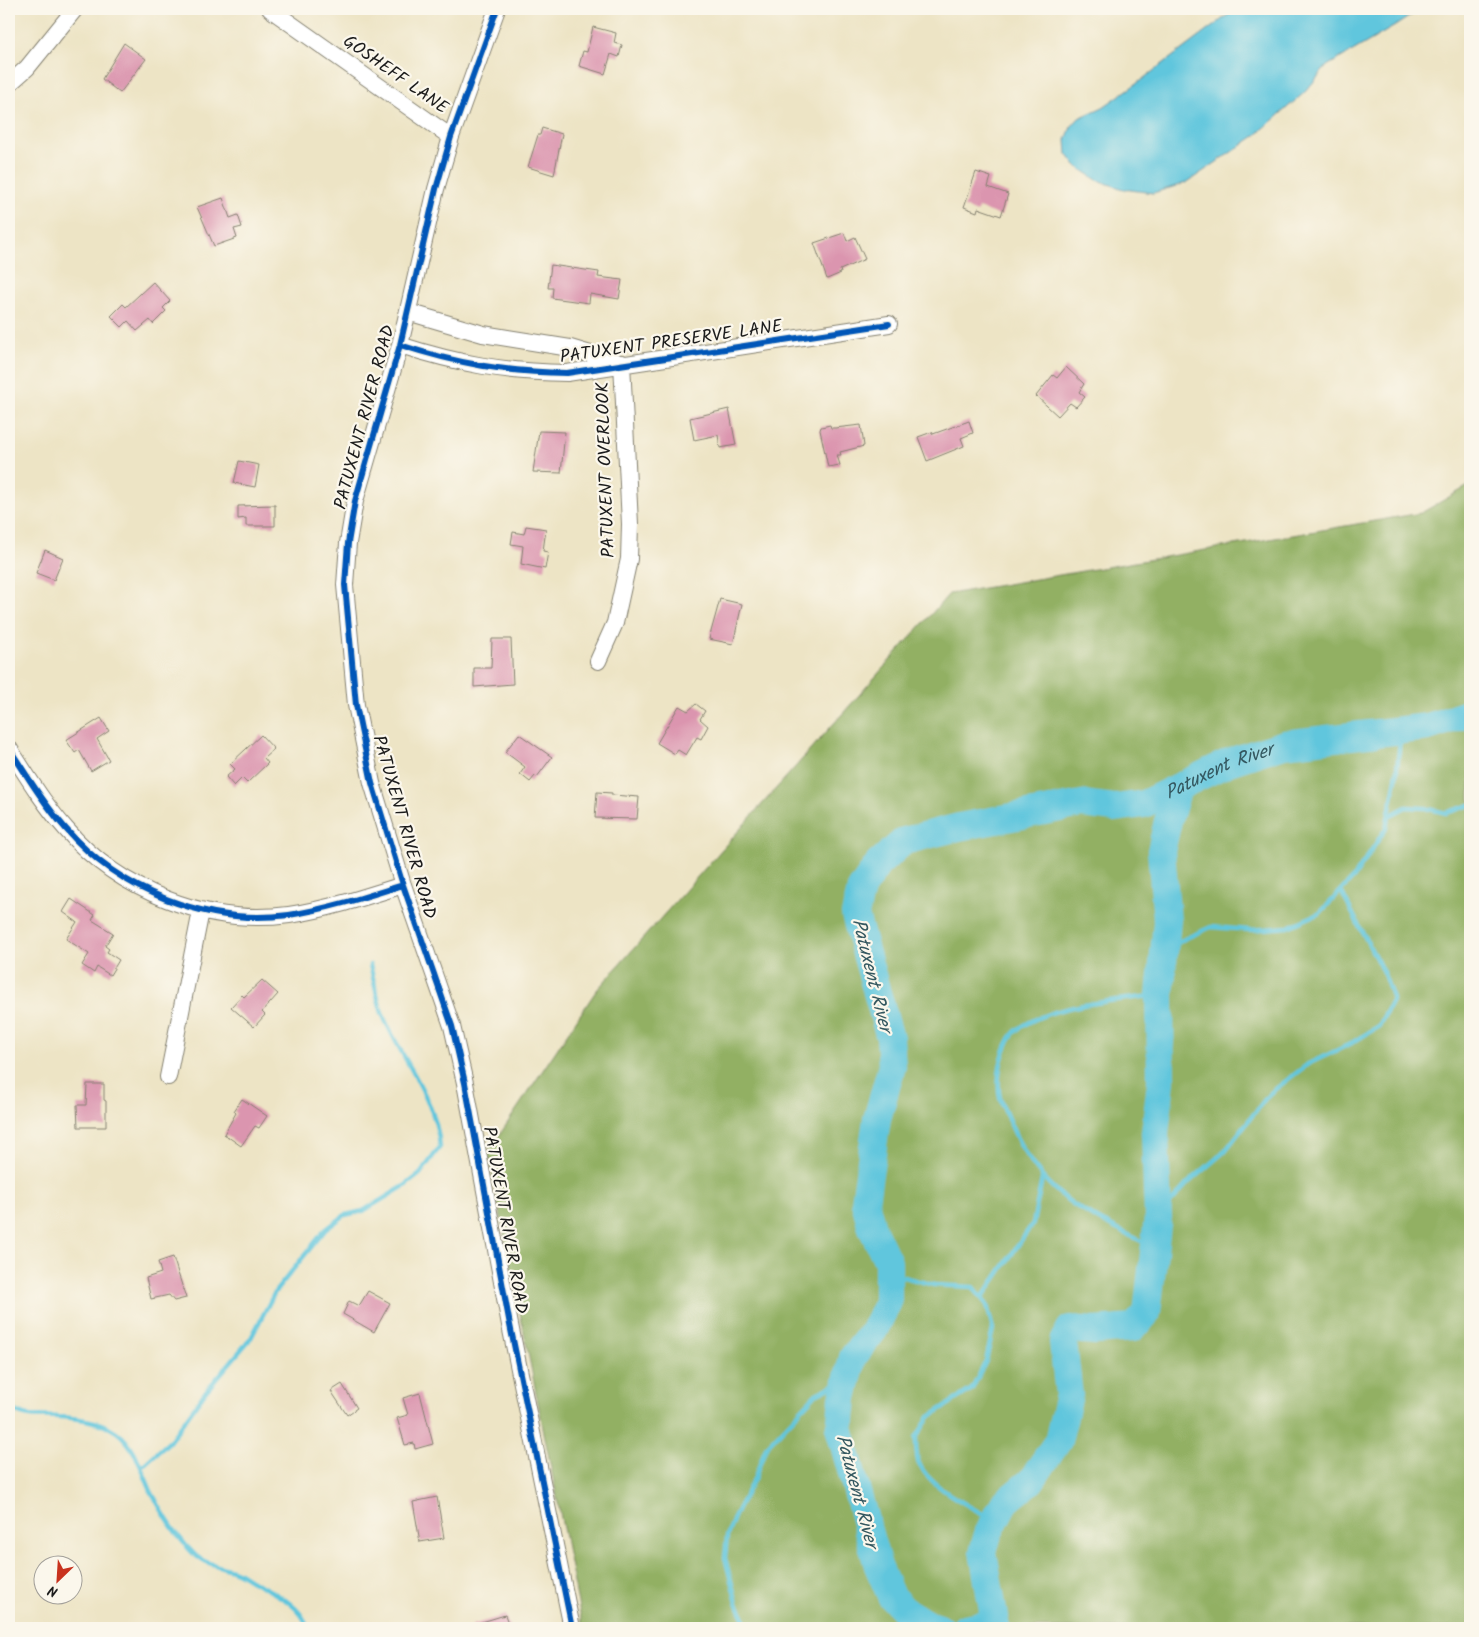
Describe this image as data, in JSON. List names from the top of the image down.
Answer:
{
  "streets": {
    "street": [
      "GOSHEFF LANE",
      "PATUXENT PRESERVE LANE",
      "PATUXENT RIVER ROAD",
      "PATUXENT OVERLOOK"
    ]
  },
  "crossings": [
    ["GOSHEFF LANE", "PATUXENT RIVER ROAD"],
    ["PATUXENT PRESERVE LANE", "PATUXENT RIVER ROAD"],
    ["PATUXENT PRESERVE LANE", "PATUXENT OVERLOOK"]
  ],
  "water": ["Patuxent River"],
  "north": "bottom left"
}
